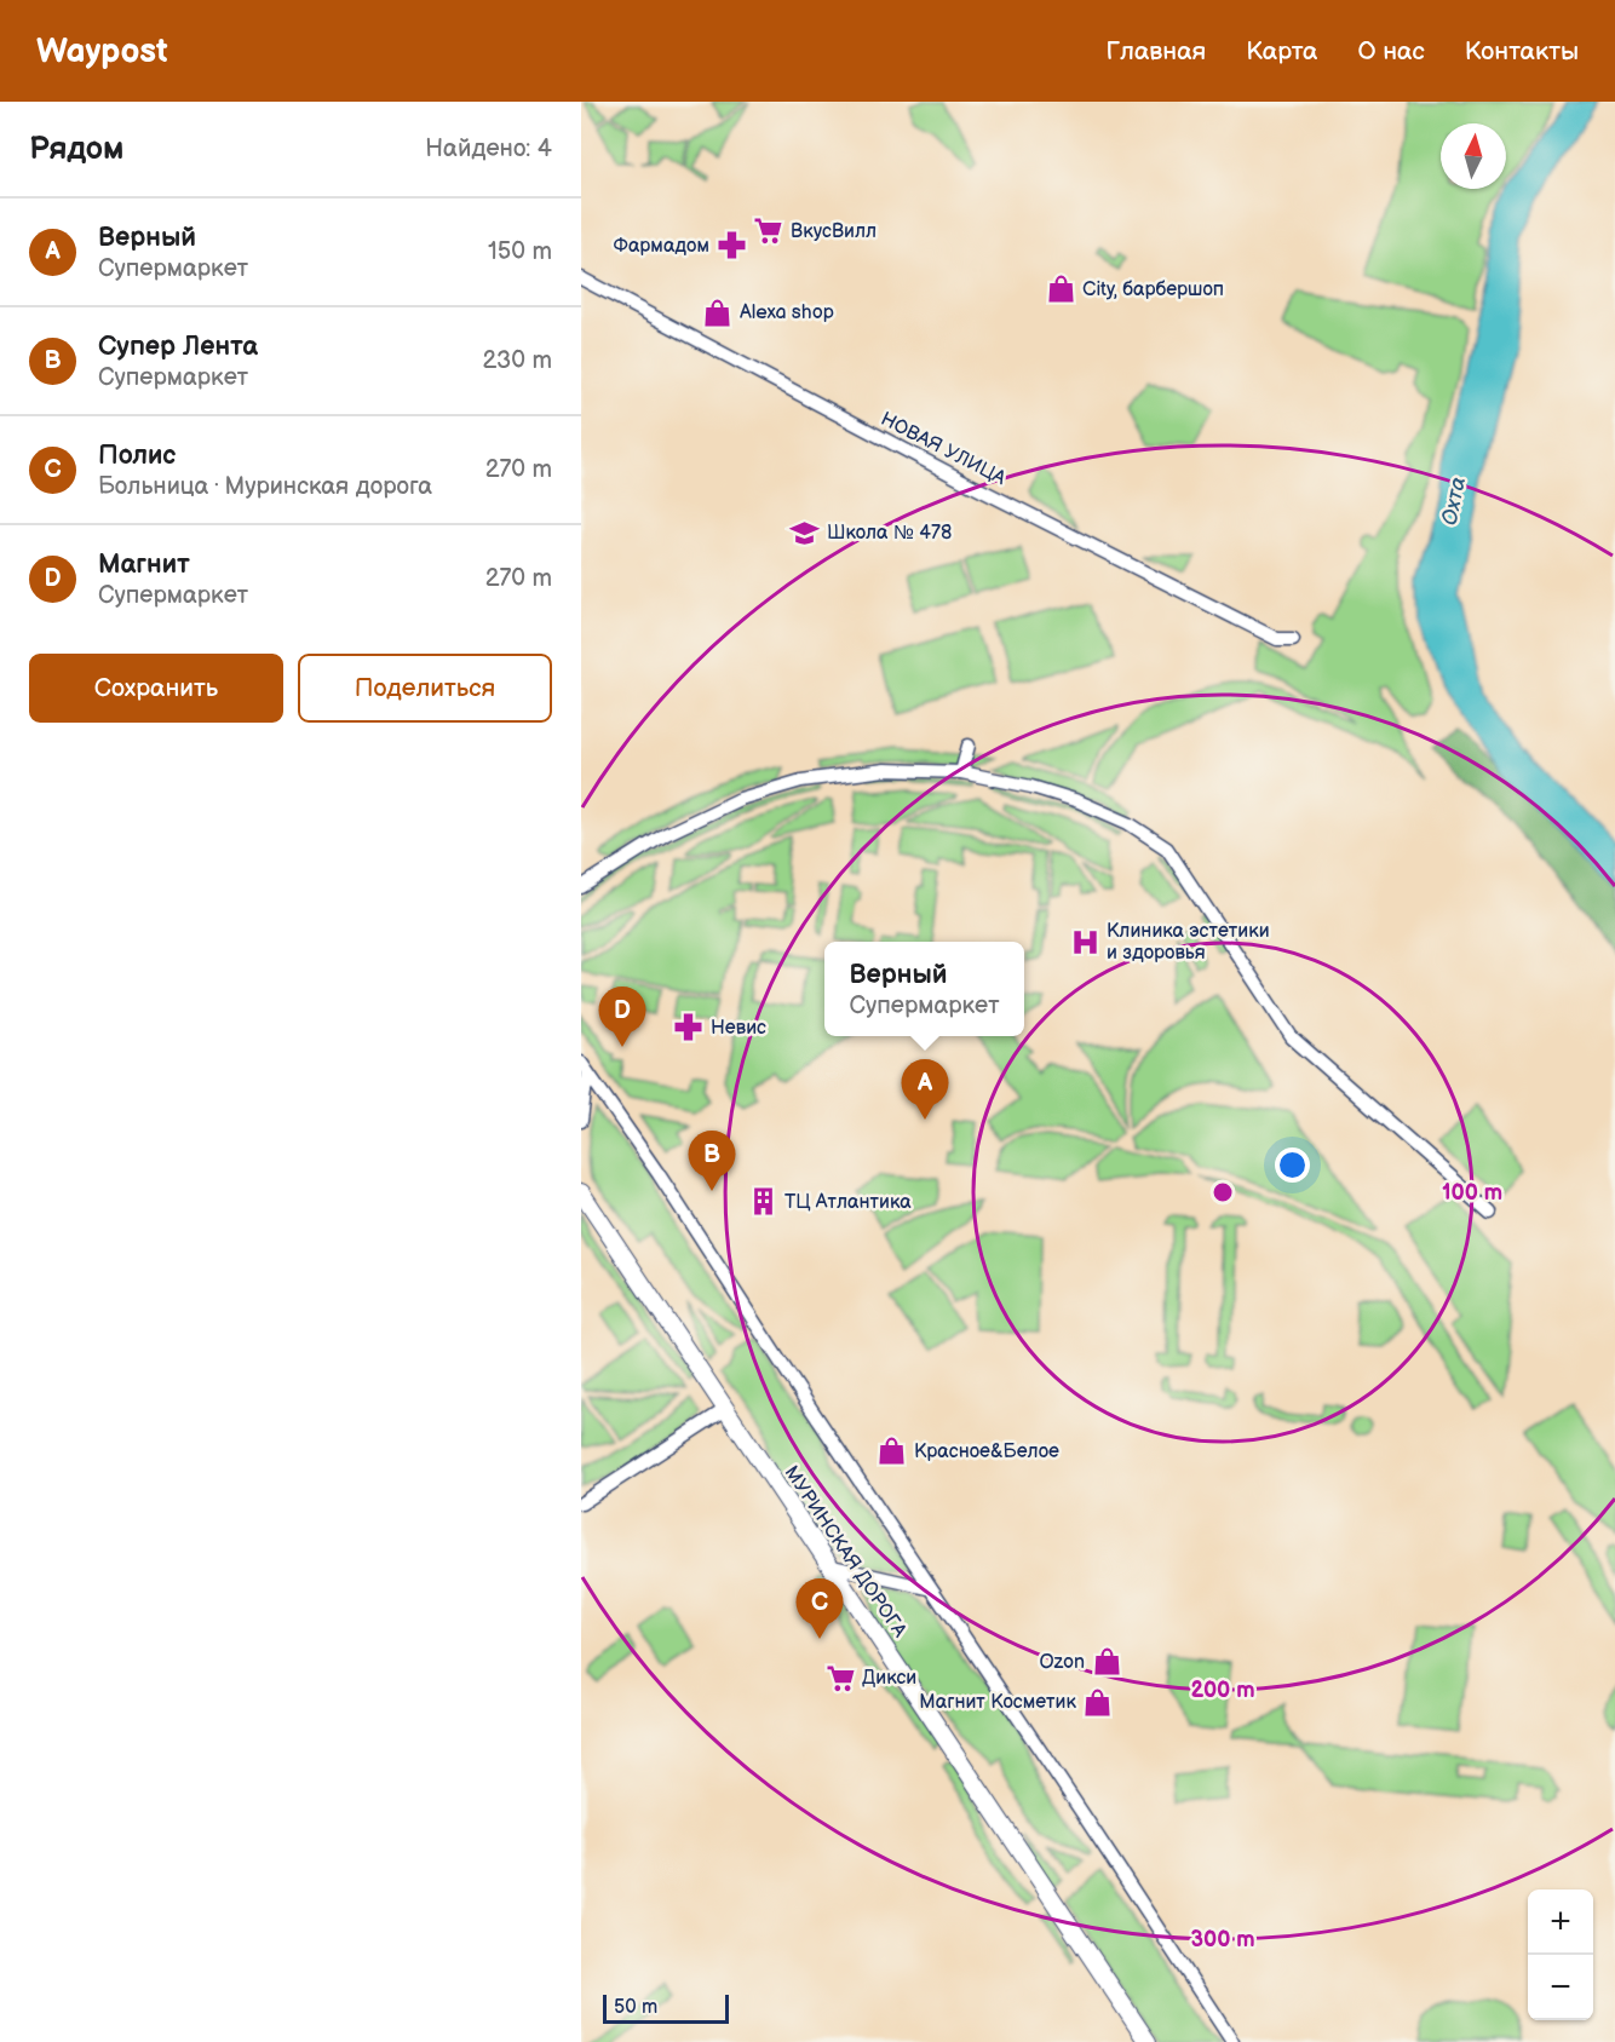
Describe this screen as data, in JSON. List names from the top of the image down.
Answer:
{
  "streets": {
    "street": ["НОВАЯ УЛИЦА", "МУРИНСКАЯ ДОРОГА"]
  },
  "water": ["Охта"],
  "places": {
    "supermarket": ["ВкусВилл", "Дикси"],
    "pharmacy": ["Фармадом", "Невис"],
    "shop": [
      "City, барбершоп",
      "Alexa shop",
      "Красное&Белое",
      "Ozon",
      "Магнит Косметик"
    ],
    "school or university": ["Школа № 478"],
    "hospital": ["Клиника эстетики и здоровья"],
    "building": ["ТЦ Атлантика"]
  },
  "scale_bar": "50 m",
  "north": "top",
  "page": {
    "header": "Waypost",
    "nav": [
      "Главная",
      "Карта",
      "О нас",
      "Контакты"
    ],
    "heading": ["Рядом", "Найдено: 4"],
    "list": [
      {
        "mark": "A",
        "name": "Верный",
        "note": "Супермаркет",
        "value": "150 m"
      },
      {
        "mark": "B",
        "name": "Супер Лента",
        "note": "Супермаркет",
        "value": "230 m"
      },
      {
        "mark": "C",
        "name": "Полис",
        "note": "Больница · Муринская дорога",
        "value": "270 m"
      },
      {
        "mark": "D",
        "name": "Магнит",
        "note": "Супермаркет",
        "value": "270 m"
      }
    ],
    "buttons": ["Сохранить", "Поделиться"],
    "popup": ["Верный", "Супермаркет"],
    "pins": [
      "D",
      "A",
      "B",
      "C"
    ],
    "map_buttons": ["+", "−"],
    "scale": "50 m"
  },
  "rings": ["100 m", "200 m", "300 m"]
}
